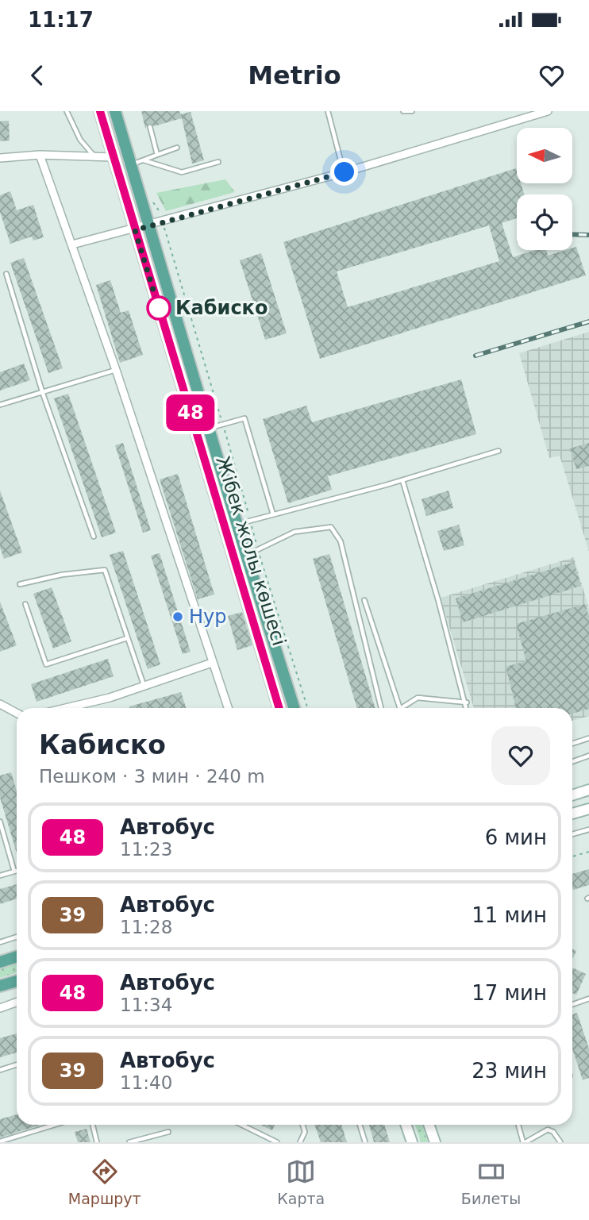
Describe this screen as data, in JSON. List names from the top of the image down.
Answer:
{
  "streets": {
    "main road": ["Жібек жолы көшесі"]
  },
  "places": ["Кабиско", "Нур"],
  "lines": ["bus line 48"],
  "north": "left",
  "page": {
    "status": "11:17",
    "header": "Metrio",
    "on_map": "48",
    "heading": ["Кабиско", "Пешком · 3 мин · 240 m"],
    "list": [
      {
        "mark": "48",
        "name": "Автобус",
        "note": "11:23",
        "value": "6 мин"
      },
      {
        "mark": "39",
        "name": "Автобус",
        "note": "11:28",
        "value": "11 мин"
      },
      {
        "mark": "48",
        "name": "Автобус",
        "note": "11:34",
        "value": "17 мин"
      },
      {
        "mark": "39",
        "name": "Автобус",
        "note": "11:40",
        "value": "23 мин"
      }
    ],
    "tabs": ["Маршрут", "Карта", "Билеты"]
  }
}
